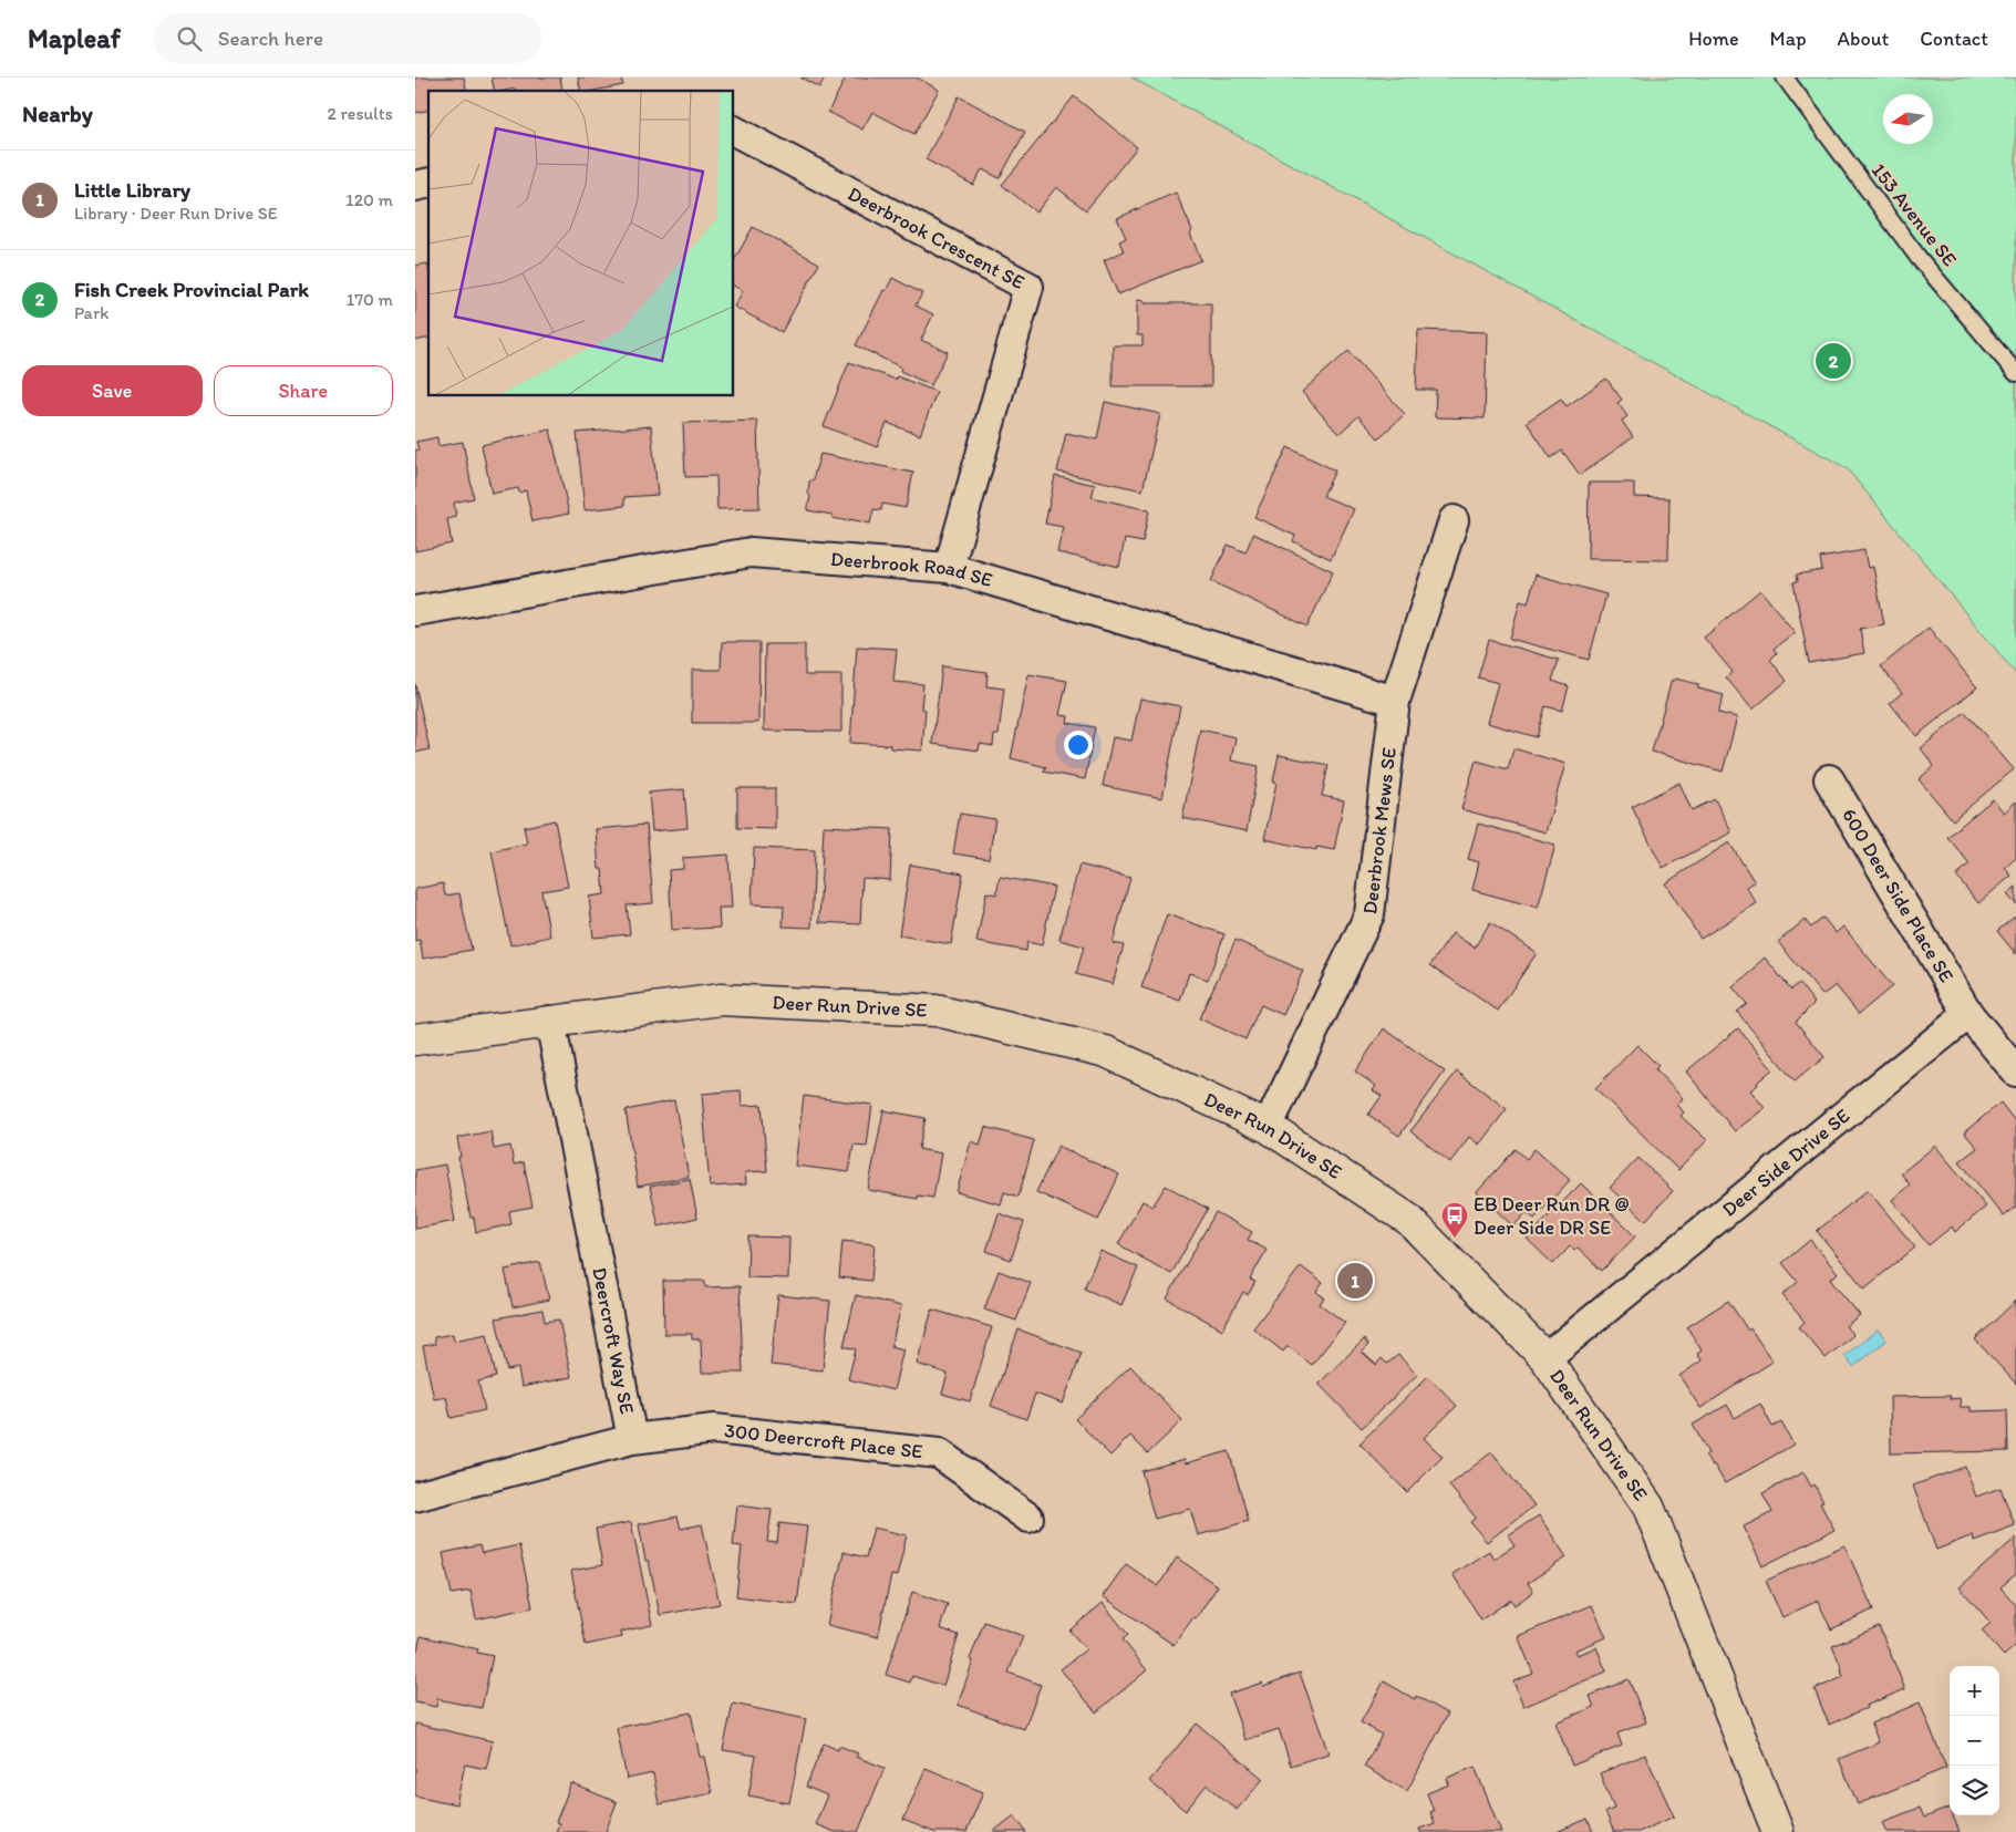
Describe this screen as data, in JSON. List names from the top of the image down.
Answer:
{
  "streets": {
    "street": [
      "Deerbrook Crescent SE",
      "Deerbrook Road SE",
      "Deerbrook Mews SE",
      "600 Deer Side Place SE",
      "Deer Run Drive SE",
      "Deer Side Drive SE",
      "Deercroft Way SE",
      "300 Deercroft Place SE"
    ],
    "lane": ["153 Avenue SE"]
  },
  "crossings": [
    ["Deerbrook Crescent SE", "Deerbrook Road SE"],
    ["Deerbrook Road SE", "Deerbrook Mews SE"],
    ["Deerbrook Mews SE", "Deer Run Drive SE"],
    ["600 Deer Side Place SE", "Deer Side Drive SE"],
    ["Deer Run Drive SE", "Deer Side Drive SE"],
    ["Deer Run Drive SE", "Deercroft Way SE"],
    ["Deercroft Way SE", "300 Deercroft Place SE"]
  ],
  "places": {
    "bus stop": ["EB Deer Run DR @ Deer Side DR SE"]
  },
  "north": "left",
  "page": {
    "header": "Mapleaf",
    "search": "Search here",
    "nav": [
      "Home",
      "Map",
      "About",
      "Contact"
    ],
    "heading": ["Nearby", "2 results"],
    "list": [
      {
        "mark": "1",
        "name": "Little Library",
        "note": "Library · Deer Run Drive SE",
        "value": "120 m"
      },
      {
        "mark": "2",
        "name": "Fish Creek Provincial Park",
        "note": "Park",
        "value": "170 m"
      }
    ],
    "pins": ["2", "1"],
    "buttons": ["Save", "Share"],
    "map_buttons": ["+", "−"]
  }
}
